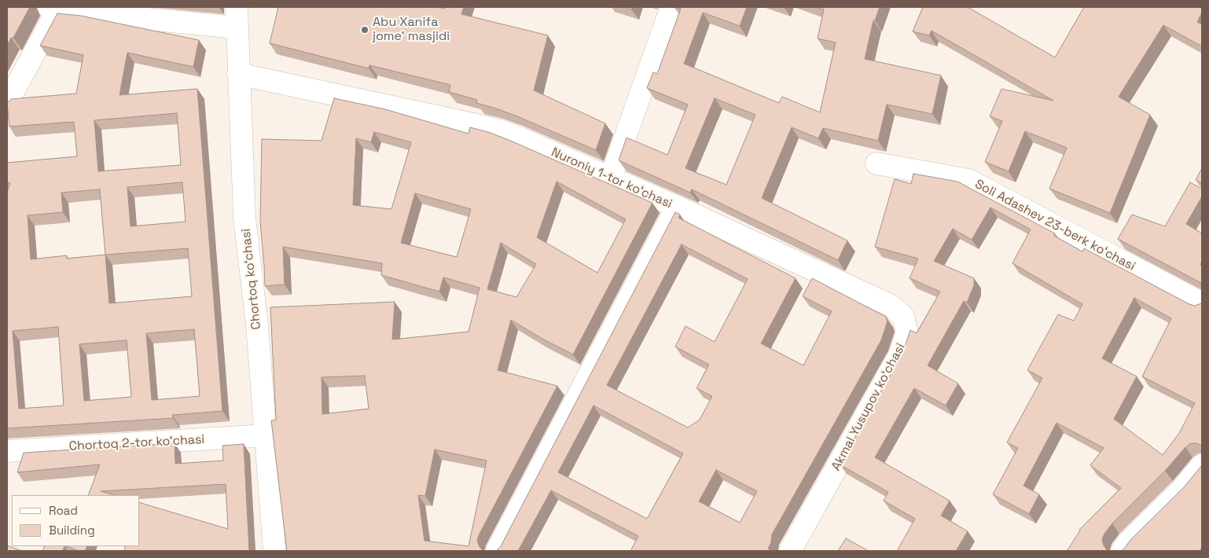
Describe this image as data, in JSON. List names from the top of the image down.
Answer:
{
  "streets": {
    "street": [
      "Nuroniy 1-tor koʻchasi",
      "Soli Adashev 23-berk koʻchasi",
      "Chortoq koʻchasi",
      "Akmal Yusupov koʻchasi",
      "Chortoq 2-tor koʻchasi"
    ]
  },
  "crossings": [
    ["Nuroniy 1-tor koʻchasi", "Chortoq koʻchasi"],
    ["Nuroniy 1-tor koʻchasi", "Akmal Yusupov koʻchasi"],
    ["Chortoq koʻchasi", "Chortoq 2-tor koʻchasi"]
  ],
  "places": ["Abu Xanifa jome' masjidi"],
  "legend": ["Road", "Building"]
}
